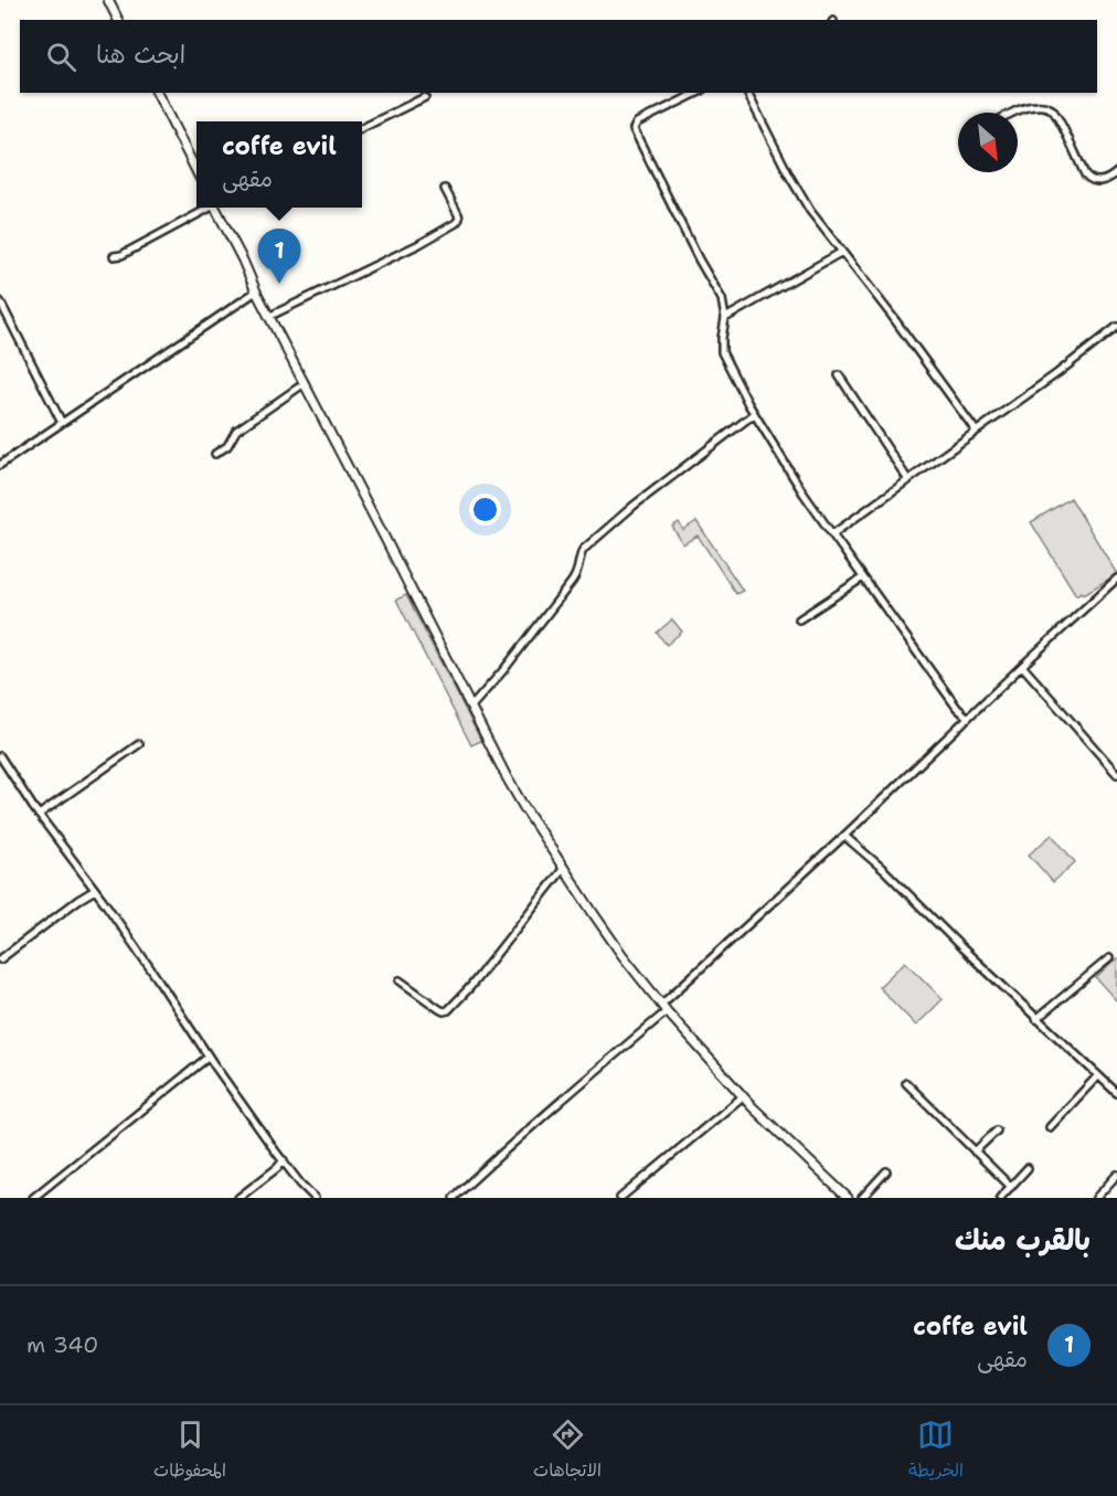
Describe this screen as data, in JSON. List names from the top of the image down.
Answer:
{
  "north": "bottom right",
  "page": {
    "search": "ابحث هنا",
    "popup": ["coffe evil", "مقهى"],
    "pins": "1",
    "heading": "بالقرب منك",
    "list": [
      {
        "mark": "1",
        "name": "coffe evil",
        "note": "مقهى",
        "value": "340 m"
      }
    ],
    "nav": ["الخريطة", "الاتجاهات", "المحفوظات"]
  }
}
